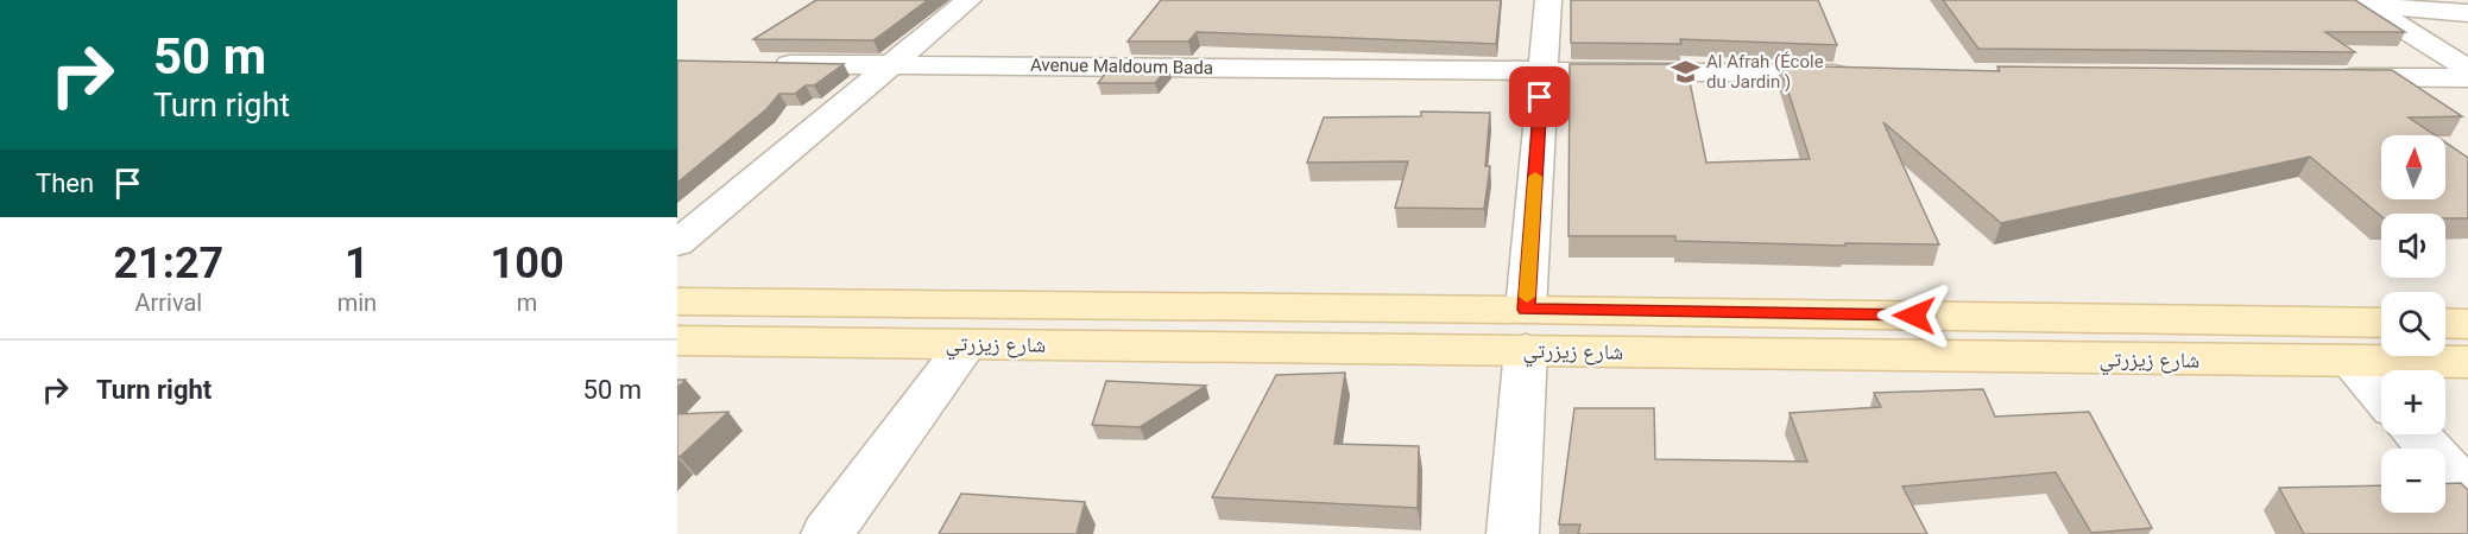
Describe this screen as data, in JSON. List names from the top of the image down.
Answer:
{
  "streets": {
    "street": ["Avenue Maldoum Bada", "شارع زيزرتي"]
  },
  "places": {
    "school or university": ["Al Afrah (École du Jardin )"]
  },
  "north": "top",
  "page": {
    "turn": ["50 m", "Turn right"],
    "map_buttons": ["+", "−"],
    "then": "Then",
    "eta": [
      "21:27",
      "Arrival",
      "1",
      "min",
      "100",
      "m"
    ],
    "list": [
      {
        "name": "Turn right",
        "value": "50 m"
      }
    ]
  }
}
